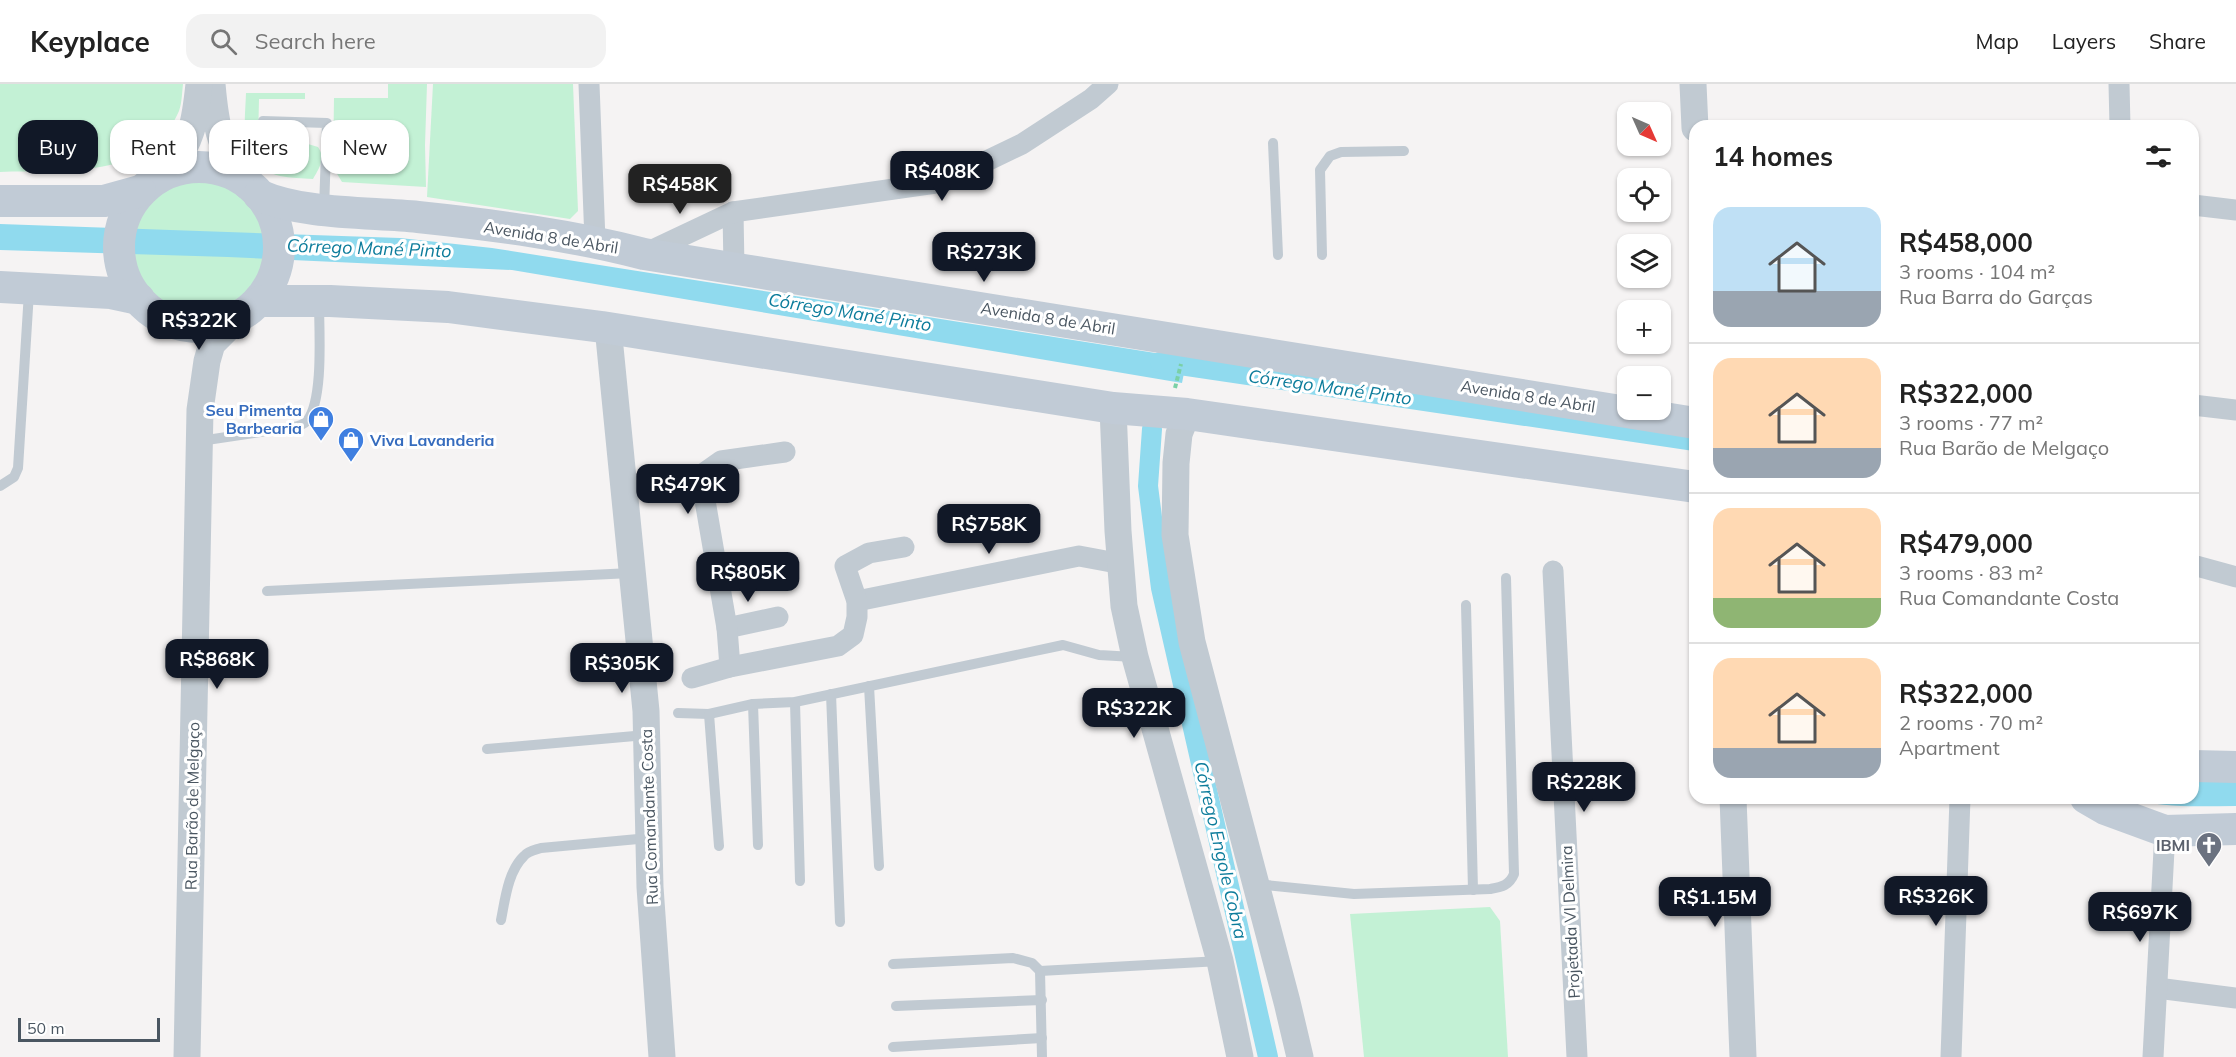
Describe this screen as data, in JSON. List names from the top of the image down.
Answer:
{
  "streets": {
    "main road": ["Avenida 8 de Abril"],
    "street": ["Rua Barão de Melgaço", "Rua Comandante Costa", "Projetada VI Delmira"]
  },
  "crossings": [
    ["Avenida 8 de Abril", "Rua Barão de Melgaço"],
    ["Avenida 8 de Abril", "Rua Comandante Costa"]
  ],
  "water": ["Córrego Mané Pinto", "Córrego Engole Cobra"],
  "places": {
    "shop": ["Seu Pimenta Barbearia", "Viva Lavanderia"],
    "church": ["IBMI"]
  },
  "scale_bar": "50 m",
  "north": "bottom right",
  "page": {
    "header": "Keyplace",
    "search": "Search here",
    "nav": ["Map", "Layers", "Share"],
    "map_buttons": ["+", "−"],
    "chip": [
      "Buy",
      "Rent",
      "Filters",
      "New"
    ],
    "heading": "14 homes",
    "price": [
      "R$408K",
      "R$458K",
      "R$273K",
      "R$322K",
      "R$479K",
      "R$758K",
      "R$805K",
      "R$868K",
      "R$305K",
      "R$322K",
      "R$228K",
      "R$326K",
      "R$1.15M",
      "R$697K"
    ],
    "list": [
      {
        "name": "R$458,000",
        "note": "3 rooms · 104 m² · Rua Barra do Garças"
      },
      {
        "name": "R$322,000",
        "note": "3 rooms · 77 m² · Rua Barão de Melgaço"
      },
      {
        "name": "R$479,000",
        "note": "3 rooms · 83 m² · Rua Comandante Costa"
      },
      {
        "name": "R$322,000",
        "note": "2 rooms · 70 m² · Apartment"
      }
    ],
    "scale": "50 m"
  }
}
